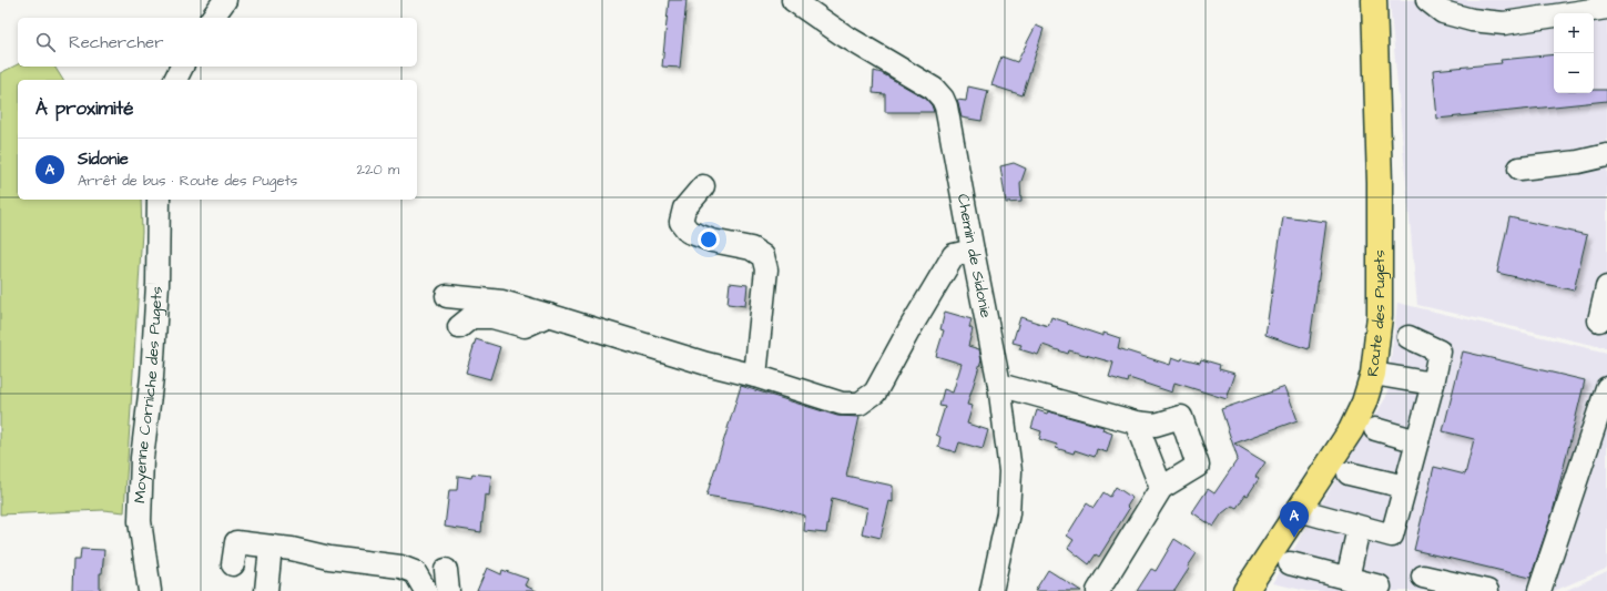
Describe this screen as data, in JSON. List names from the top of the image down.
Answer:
{
  "streets": {
    "main road": ["Route des Pugets"],
    "street": ["Chemin de Sidonie", "Moyenne Corniche des Pugets"]
  },
  "page": {
    "map_buttons": ["+", "−"],
    "search": "Rechercher",
    "heading": "À proximité",
    "list": [
      {
        "mark": "A",
        "name": "Sidonie",
        "note": "Arrêt de bus · Route des Pugets",
        "value": "220 m"
      }
    ],
    "pins": "A"
  }
}
